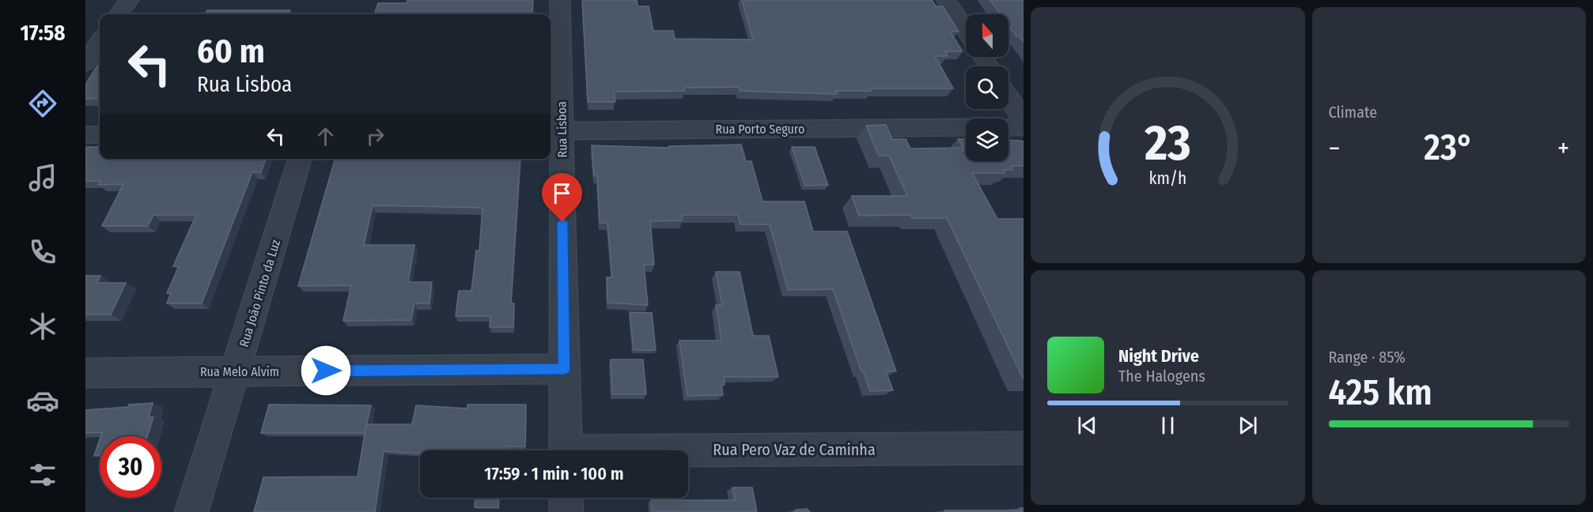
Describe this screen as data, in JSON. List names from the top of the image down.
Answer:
{
  "streets": {
    "street": [
      "Rua Porto Seguro",
      "Rua Lisboa",
      "Rua João Pinto da Luz",
      "Rua Melo Alvim",
      "Rua Pero Vaz de Caminha"
    ]
  },
  "crossings": [
    ["Rua Porto Seguro", "Rua Lisboa"],
    ["Rua Lisboa", "Rua Melo Alvim"],
    ["Rua João Pinto da Luz", "Rua Melo Alvim"]
  ],
  "north": "top",
  "page": {
    "tabs": "17:58",
    "tile": [
      "Climate",
      ["Range · 85%", "425 km"]
    ],
    "turn": ["60 m", "Rua Lisboa"],
    "heat": ["−", "23°", "+"],
    "song": ["Night Drive", "The Halogens"],
    "limit": "30",
    "trip": "17:59 · 1 min · 100 m",
    "gauge": ["23", "km/h"]
  }
}
